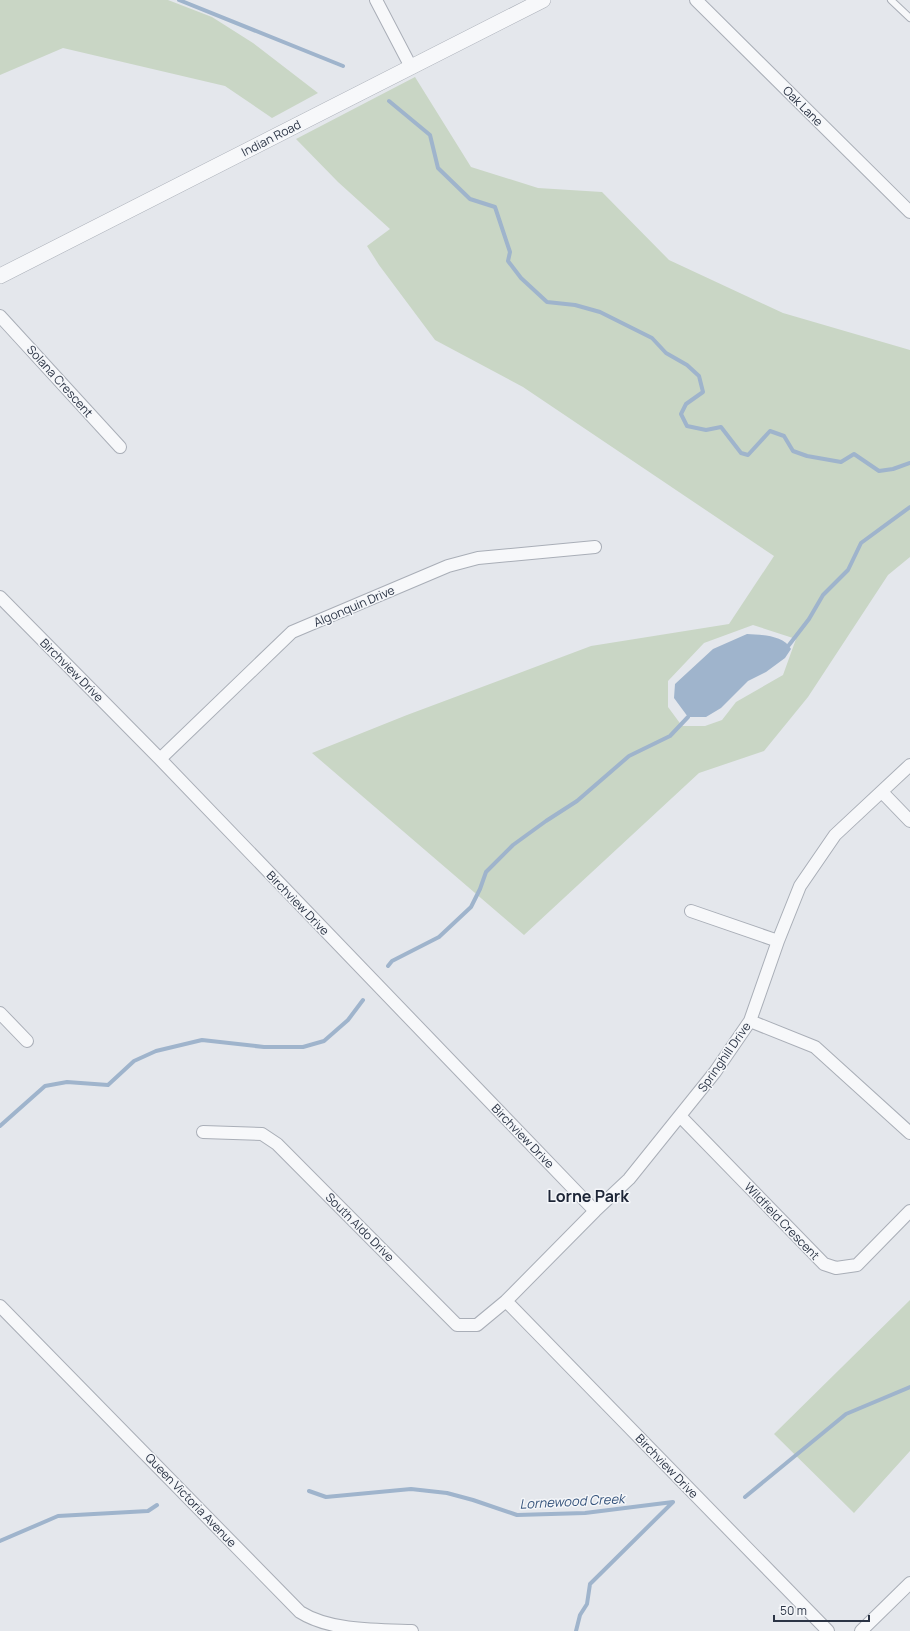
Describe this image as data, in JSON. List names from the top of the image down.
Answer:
{
  "streets": {
    "street": [
      "Oak Lane",
      "Indian Road",
      "Solana Crescent",
      "Algonquin Drive",
      "Birchview Drive",
      "Springhill Drive",
      "Wildfield Crescent",
      "South Aldo Drive",
      "Queen Victoria Avenue"
    ]
  },
  "crossings": [
    ["Algonquin Drive", "Birchview Drive"],
    ["Birchview Drive", "Springhill Drive"],
    ["Birchview Drive", "South Aldo Drive"],
    ["Springhill Drive", "Wildfield Crescent"],
    ["Springhill Drive", "South Aldo Drive"]
  ],
  "districts": ["Lorne Park"],
  "water": ["Lornewood Creek"],
  "scale_bar": "50 m"
}
